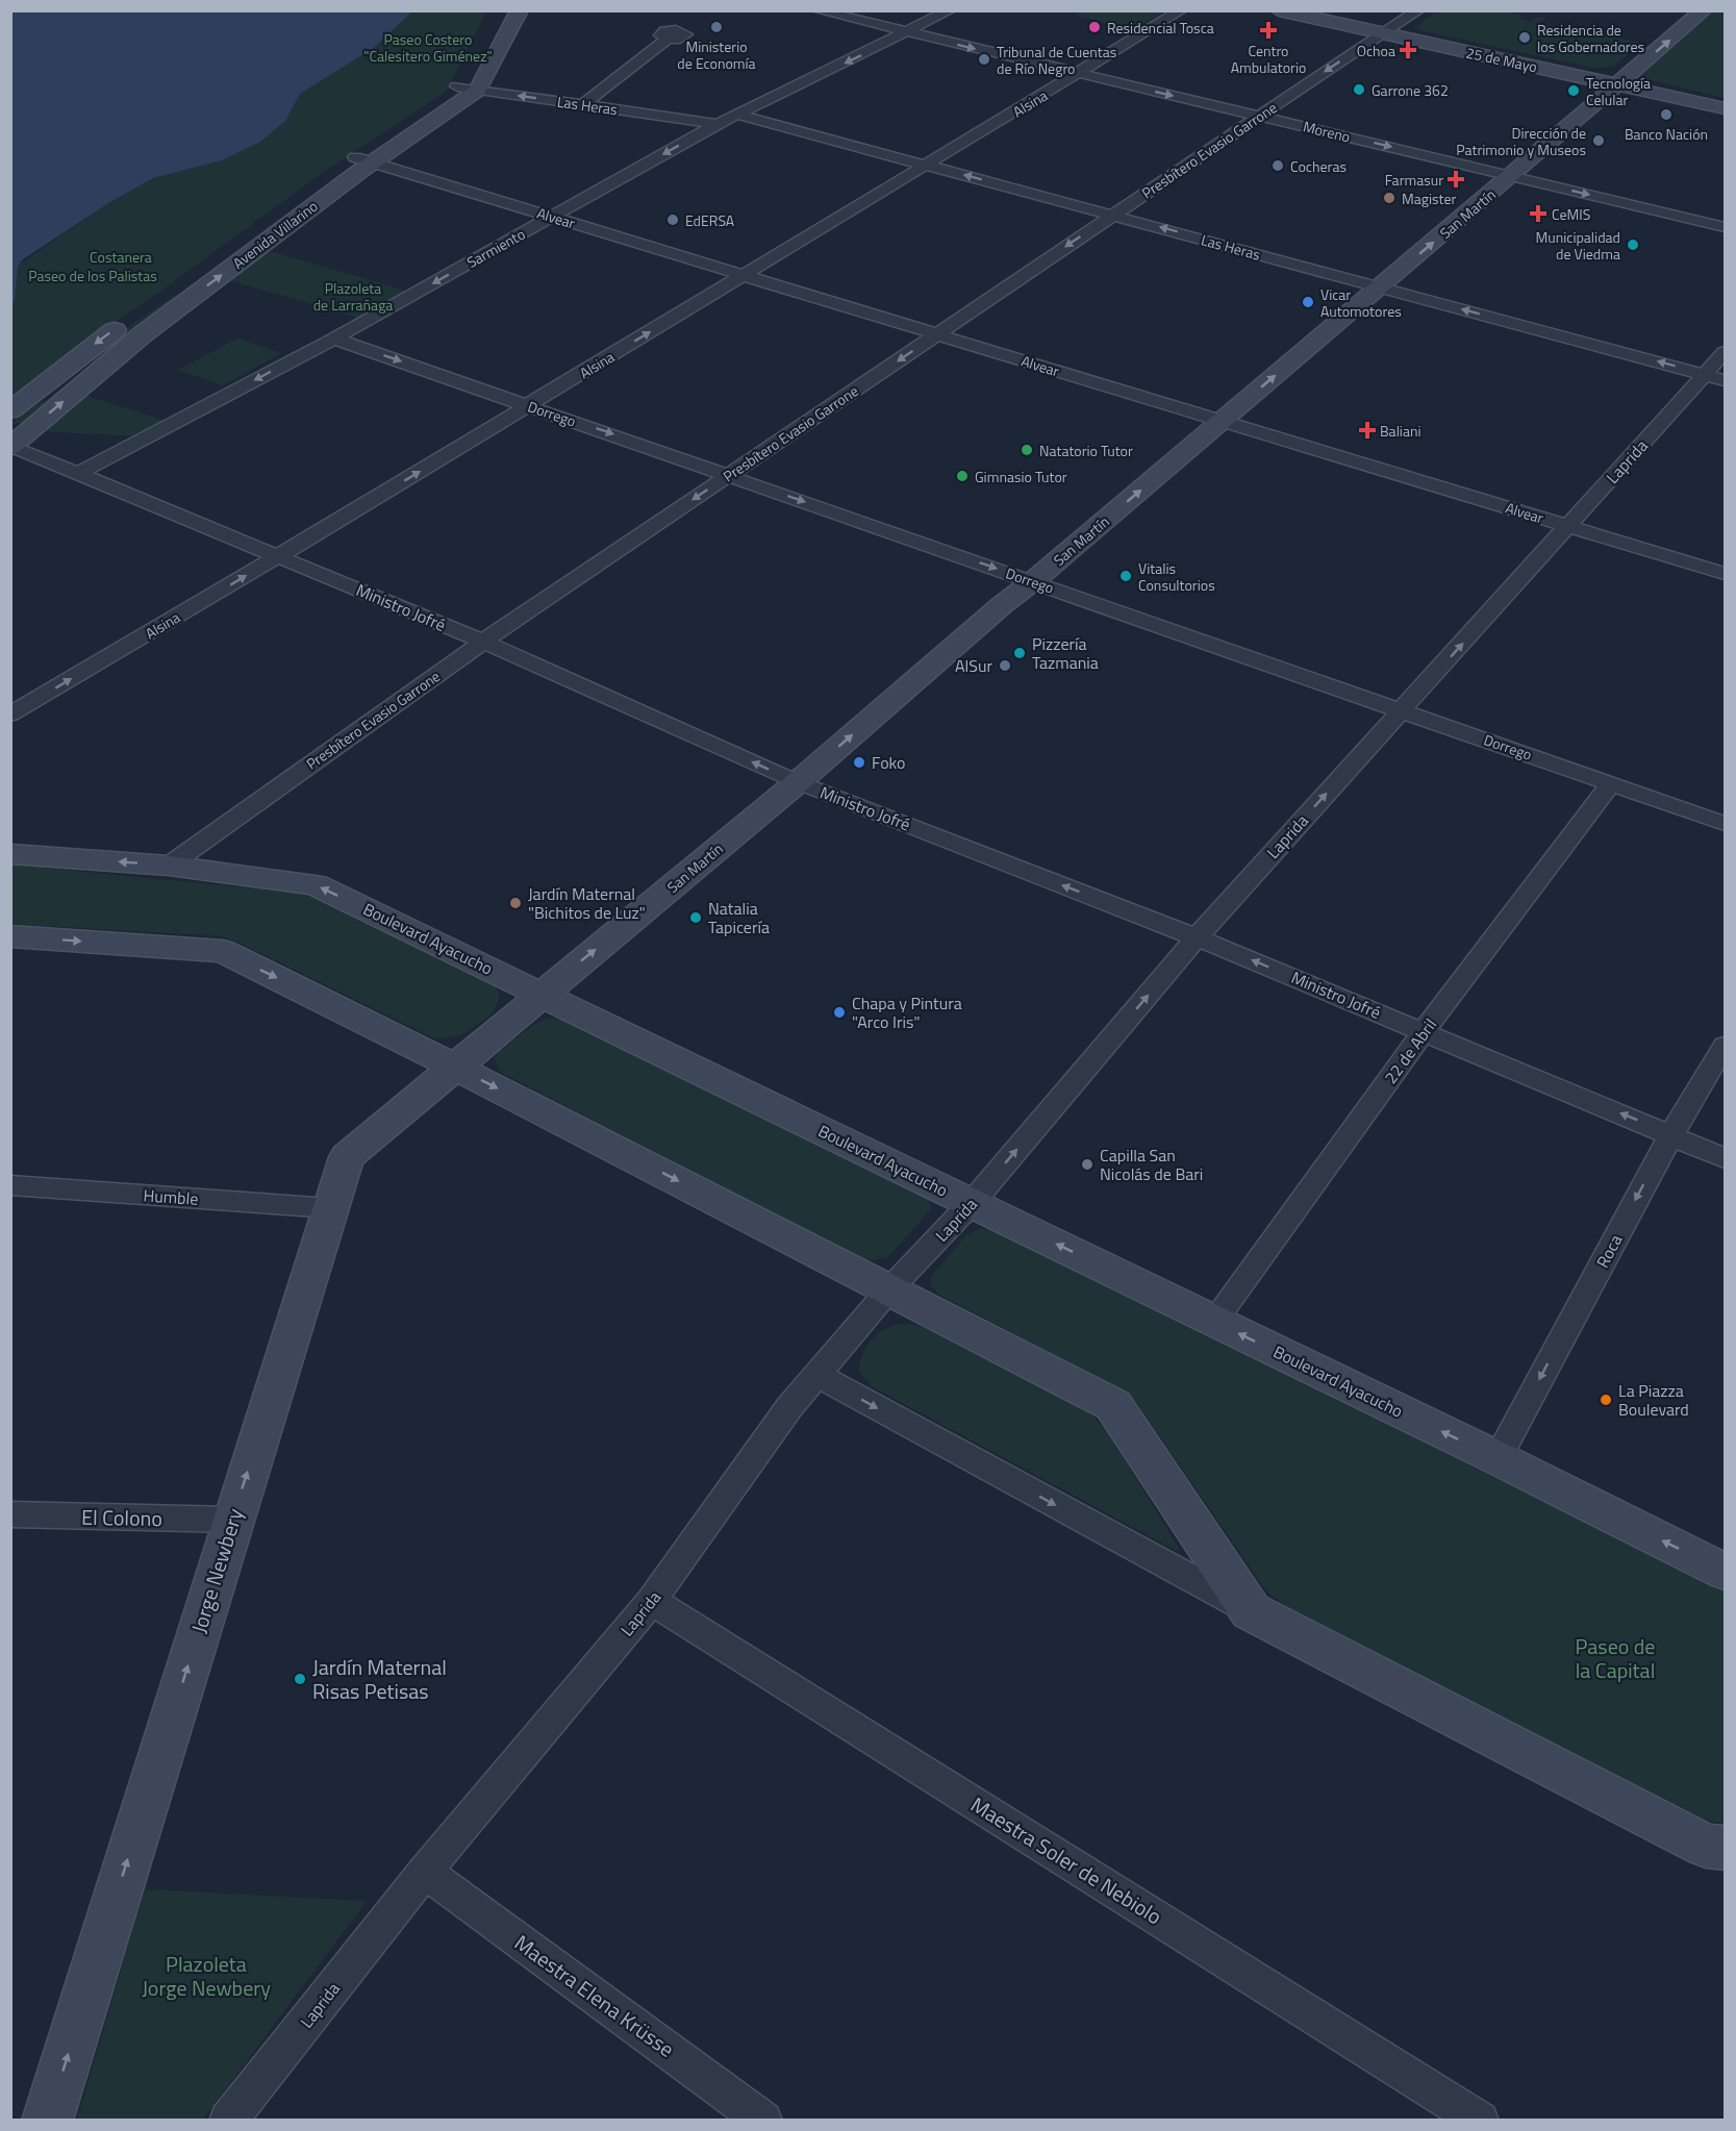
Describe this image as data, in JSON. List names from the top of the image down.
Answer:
{
  "streets": {
    "main road": [
      "25 de Mayo",
      "San Martín",
      "Avenida Villarino",
      "Boulevard Ayacucho",
      "Jorge Newbery"
    ],
    "street": [
      "Alsina",
      "Las Heras",
      "Moreno",
      "Presbítero Evasio Garrone",
      "Alvear",
      "Sarmiento",
      "Dorrego",
      "Laprida",
      "Ministro Jofré",
      "22 de Abril",
      "Humble",
      "Roca",
      "El Colono",
      "Maestra Soler de Nebiolo",
      "Maestra Elena Krüsse"
    ]
  },
  "crossings": [
    ["25 de Mayo", "Presbítero Evasio Garrone"],
    ["25 de Mayo", "San Martín"],
    ["Alsina", "Las Heras"],
    ["Alsina", "Moreno"],
    ["Alsina", "Alvear"],
    ["Alsina", "Dorrego"],
    ["Alsina", "Ministro Jofré"],
    ["Las Heras", "Presbítero Evasio Garrone"],
    ["Las Heras", "San Martín"],
    ["Las Heras", "Avenida Villarino"],
    ["Las Heras", "Sarmiento"],
    ["Las Heras", "Laprida"],
    ["Moreno", "Presbítero Evasio Garrone"],
    ["Moreno", "San Martín"],
    ["Moreno", "Sarmiento"],
    ["Presbítero Evasio Garrone", "Alvear"],
    ["Presbítero Evasio Garrone", "Dorrego"],
    ["Presbítero Evasio Garrone", "Ministro Jofré"],
    ["Presbítero Evasio Garrone", "Boulevard Ayacucho"],
    ["San Martín", "Alvear"],
    ["San Martín", "Dorrego"],
    ["San Martín", "Ministro Jofré"],
    ["San Martín", "Boulevard Ayacucho"],
    ["San Martín", "Jorge Newbery"],
    ["Alvear", "Avenida Villarino"],
    ["Alvear", "Sarmiento"],
    ["Alvear", "Laprida"],
    ["Avenida Villarino", "Ministro Jofré"],
    ["Sarmiento", "Dorrego"],
    ["Sarmiento", "Ministro Jofré"],
    ["Dorrego", "Laprida"],
    ["Dorrego", "22 de Abril"],
    ["Laprida", "Ministro Jofré"],
    ["Laprida", "Boulevard Ayacucho"],
    ["Laprida", "Maestra Soler de Nebiolo"],
    ["Laprida", "Maestra Elena Krüsse"],
    ["Ministro Jofré", "22 de Abril"],
    ["Ministro Jofré", "Roca"],
    ["Boulevard Ayacucho", "22 de Abril"],
    ["Boulevard Ayacucho", "Roca"],
    ["Humble", "Jorge Newbery"],
    ["El Colono", "Jorge Newbery"]
  ],
  "one_way": [
    "Alsina",
    "Las Heras",
    "Moreno",
    "Presbítero Evasio Garrone",
    "San Martín",
    "Sarmiento",
    "Dorrego",
    "Laprida",
    "Ministro Jofré",
    "Roca",
    "Jorge Newbery"
  ],
  "parks": [
    "Paseo Costero \"Calesitero Giménez\"",
    "Costanera",
    "Paseo de los Palistas",
    "Plazoleta de Larrañaga",
    "Paseo de la Capital",
    "Plazoleta Jorge Newbery"
  ],
  "places": {
    "other": [
      "Ministerio de Economía",
      "Residencial Tosca",
      "Residencia de los Gobernadores",
      "Tribunal de Cuentas de Río Negro",
      "Garrone 362",
      "Tecnología Celular",
      "Banco Nación",
      "Dirección de Patrimonio y Museos",
      "Cocheras",
      "Magister",
      "EdERSA",
      "Municipalidad de Viedma",
      "Vicar Automotores",
      "Natatorio Tutor",
      "Gimnasio Tutor",
      "Vitalis Consultorios",
      "Pizzería Tazmania",
      "AlSur",
      "Foko",
      "Jardín Maternal \"Bichitos de Luz\"",
      "Natalia Tapicería",
      "Chapa y Pintura \"Arco Iris\"",
      "Capilla San Nicolás de Bari",
      "La Piazza Boulevard",
      "Jardín Maternal Risas Petisas"
    ],
    "health": [
      "Centro Ambulatorio",
      "Ochoa",
      "Farmasur",
      "CeMIS",
      "Baliani"
    ]
  }
}
